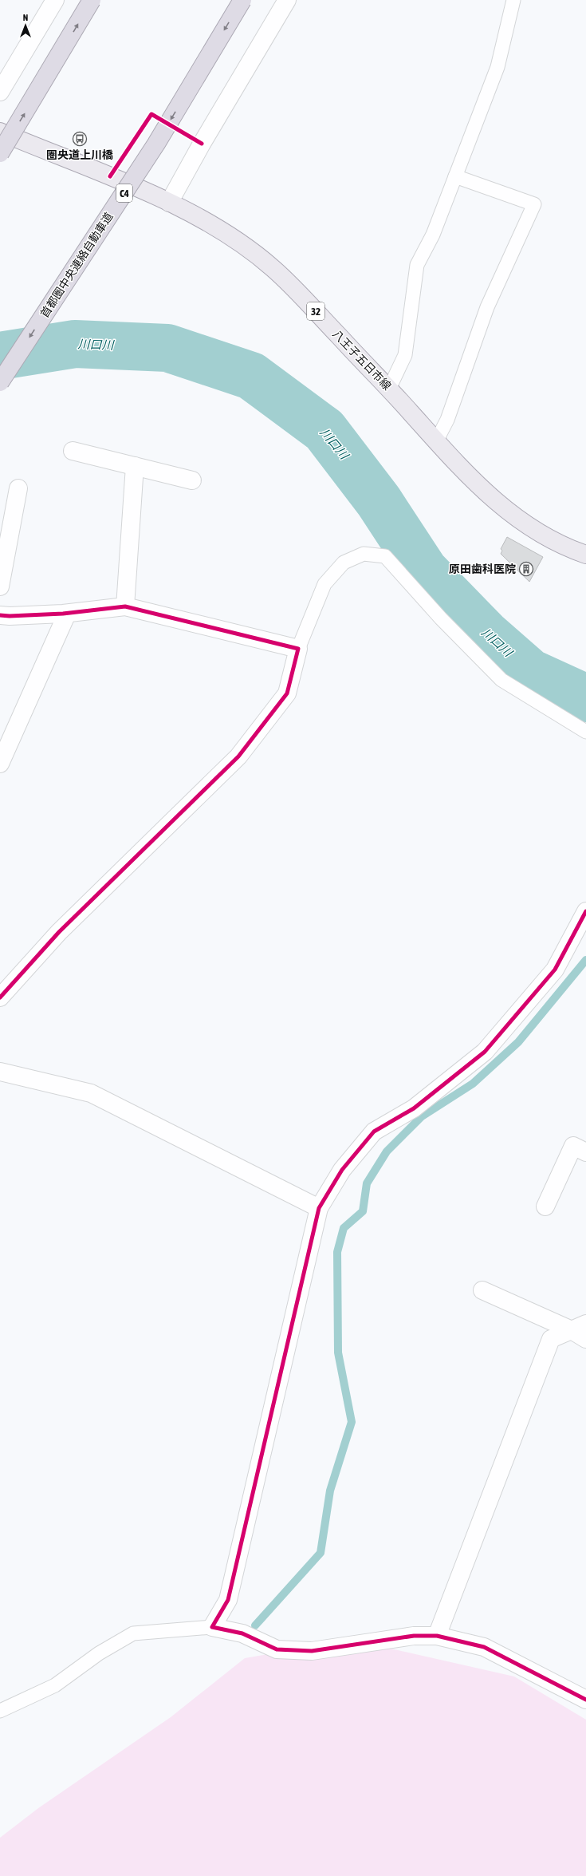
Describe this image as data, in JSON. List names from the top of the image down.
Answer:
{
  "streets": {
    "highway": ["C4", "首都圏中央連絡自動車道"],
    "main road": ["32", "八王子五日市線"]
  },
  "water": ["川口川"],
  "places": {
    "bus stop": ["圏央道上川橋"],
    "building": ["原田歯科医院"]
  },
  "north": "top"
}
